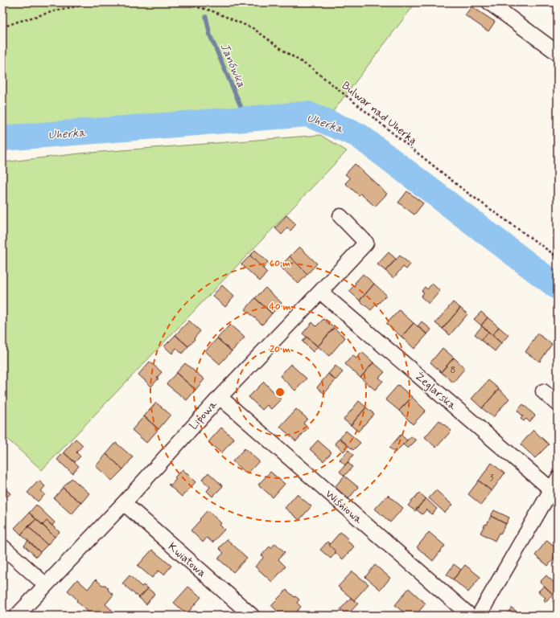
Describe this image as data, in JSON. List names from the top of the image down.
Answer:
{
  "streets": {
    "street": [
      "Żeglarska",
      "Lipowa",
      "Wiśniowa",
      "Kwiatowa"
    ],
    "path": ["Bulwar nad Uherką"]
  },
  "crossings": [
    ["Żeglarska", "Lipowa"],
    ["Lipowa", "Wiśniowa"],
    ["Lipowa", "Kwiatowa"]
  ],
  "water": ["Janówka", "Uherka"],
  "house_numbers": ["8", "3"],
  "rings": ["60 m", "40 m", "20 m"]
}
